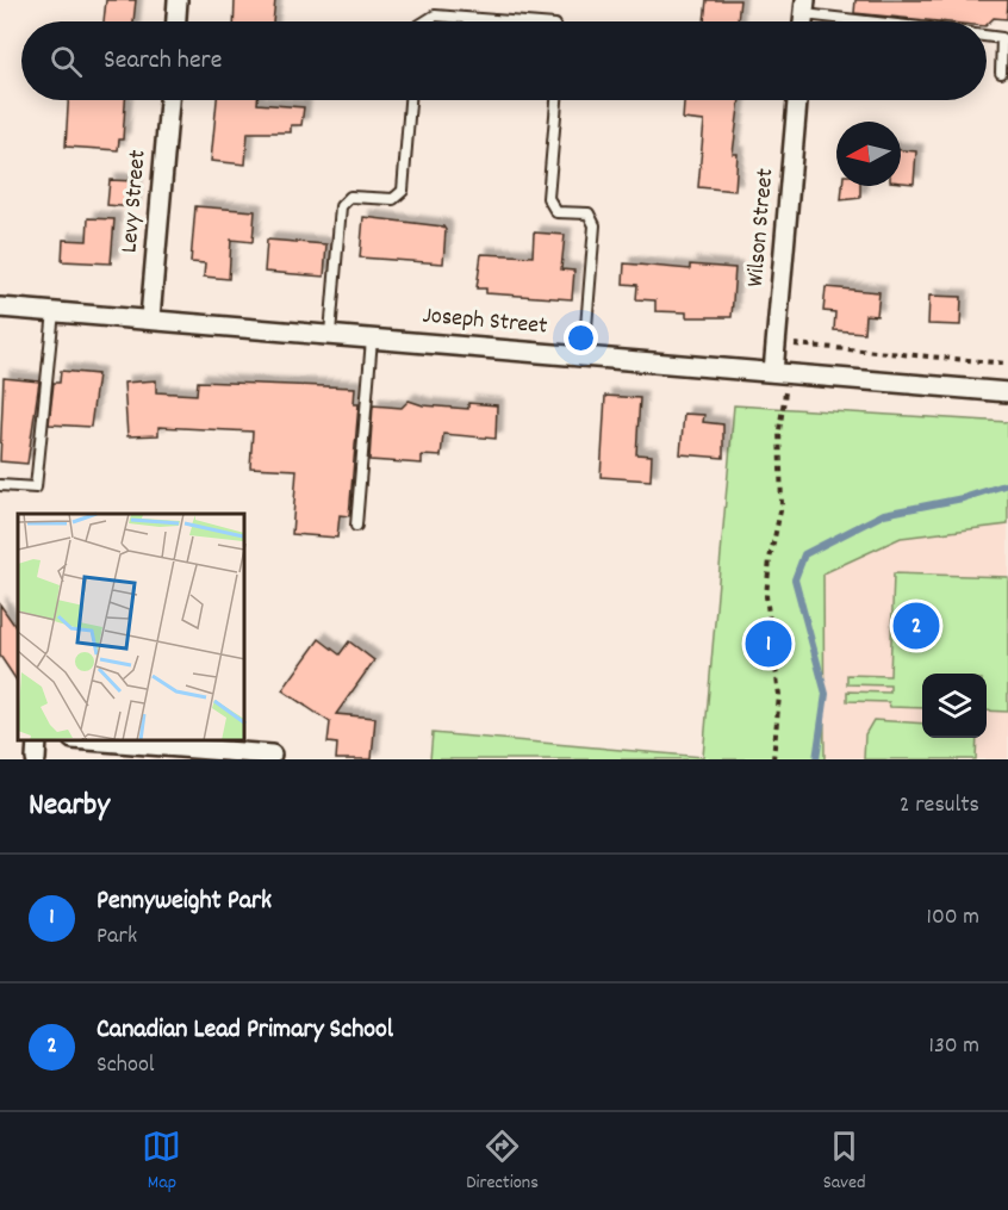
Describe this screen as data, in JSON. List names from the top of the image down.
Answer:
{
  "streets": {
    "street": ["Levy Street", "Wilson Street", "Joseph Street"]
  },
  "crossings": [
    ["Levy Street", "Joseph Street"],
    ["Wilson Street", "Joseph Street"]
  ],
  "north": "left",
  "page": {
    "search": "Search here",
    "pins": ["2", "1"],
    "heading": ["Nearby", "2 results"],
    "list": [
      {
        "mark": "1",
        "name": "Pennyweight Park",
        "note": "Park",
        "value": "100 m"
      },
      {
        "mark": "2",
        "name": "Canadian Lead Primary School",
        "note": "School",
        "value": "130 m"
      }
    ],
    "nav": ["Map", "Directions", "Saved"]
  }
}
